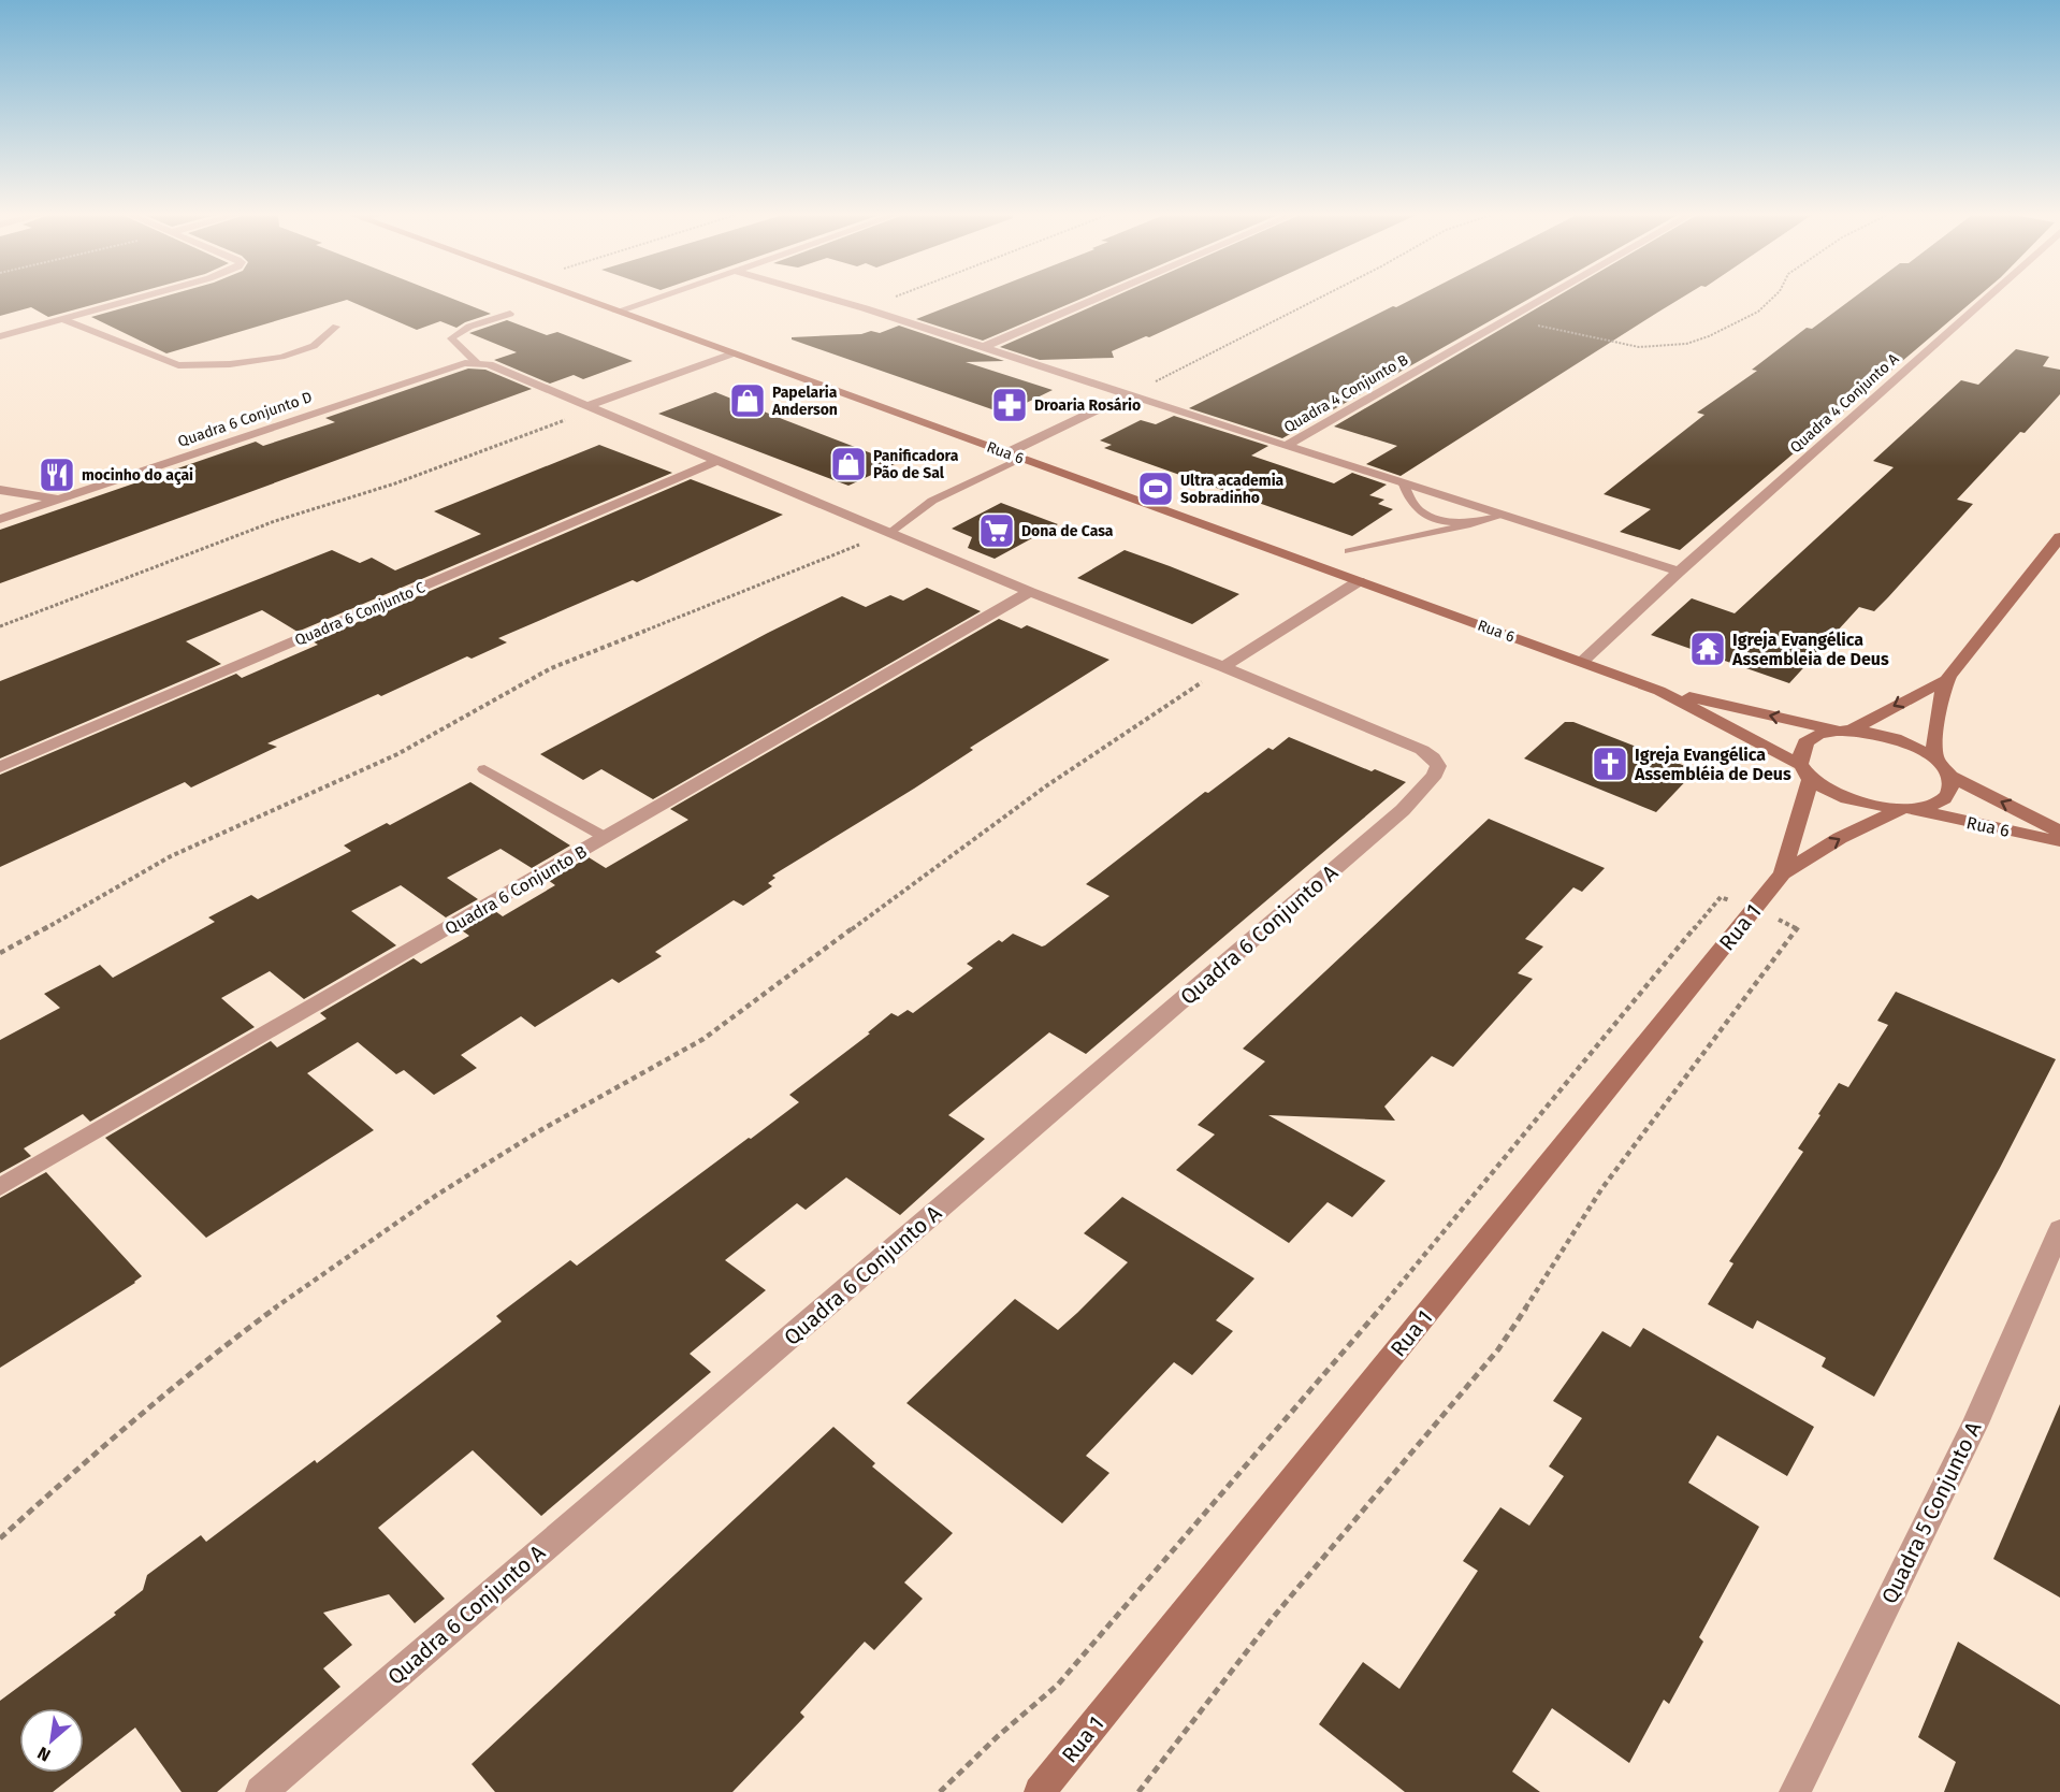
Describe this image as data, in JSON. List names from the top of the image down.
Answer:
{
  "streets": {
    "street": [
      "Quadra 4 Conjunto B",
      "Quadra 4 Conjunto A",
      "Quadra 6 Conjunto D",
      "Rua 6",
      "Quadra 6 Conjunto C",
      "Quadra 6 Conjunto B",
      "Rua 1",
      "Quadra 6 Conjunto A",
      "Quadra 5 Conjunto A"
    ]
  },
  "crossings": [
    ["Quadra 4 Conjunto A", "Rua 6"],
    ["Quadra 6 Conjunto D", "Quadra 6 Conjunto C"],
    ["Quadra 6 Conjunto D", "Quadra 6 Conjunto B"],
    ["Quadra 6 Conjunto D", "Quadra 6 Conjunto A"]
  ],
  "places": {
    "shop": ["Papelaria Anderson", "Panificadora Pão de Sal"],
    "pharmacy": ["Droaria Rosário"],
    "restaurant": ["mocinho do açai"],
    "sports": ["Ultra academia Sobradinho"],
    "supermarket": ["Dona de Casa"],
    "temple": ["Igreja Evangélica Assembleia de Deus"],
    "church": ["Igreja Evangélica Assembléia de Deus"]
  },
  "north": "bottom left"
}
